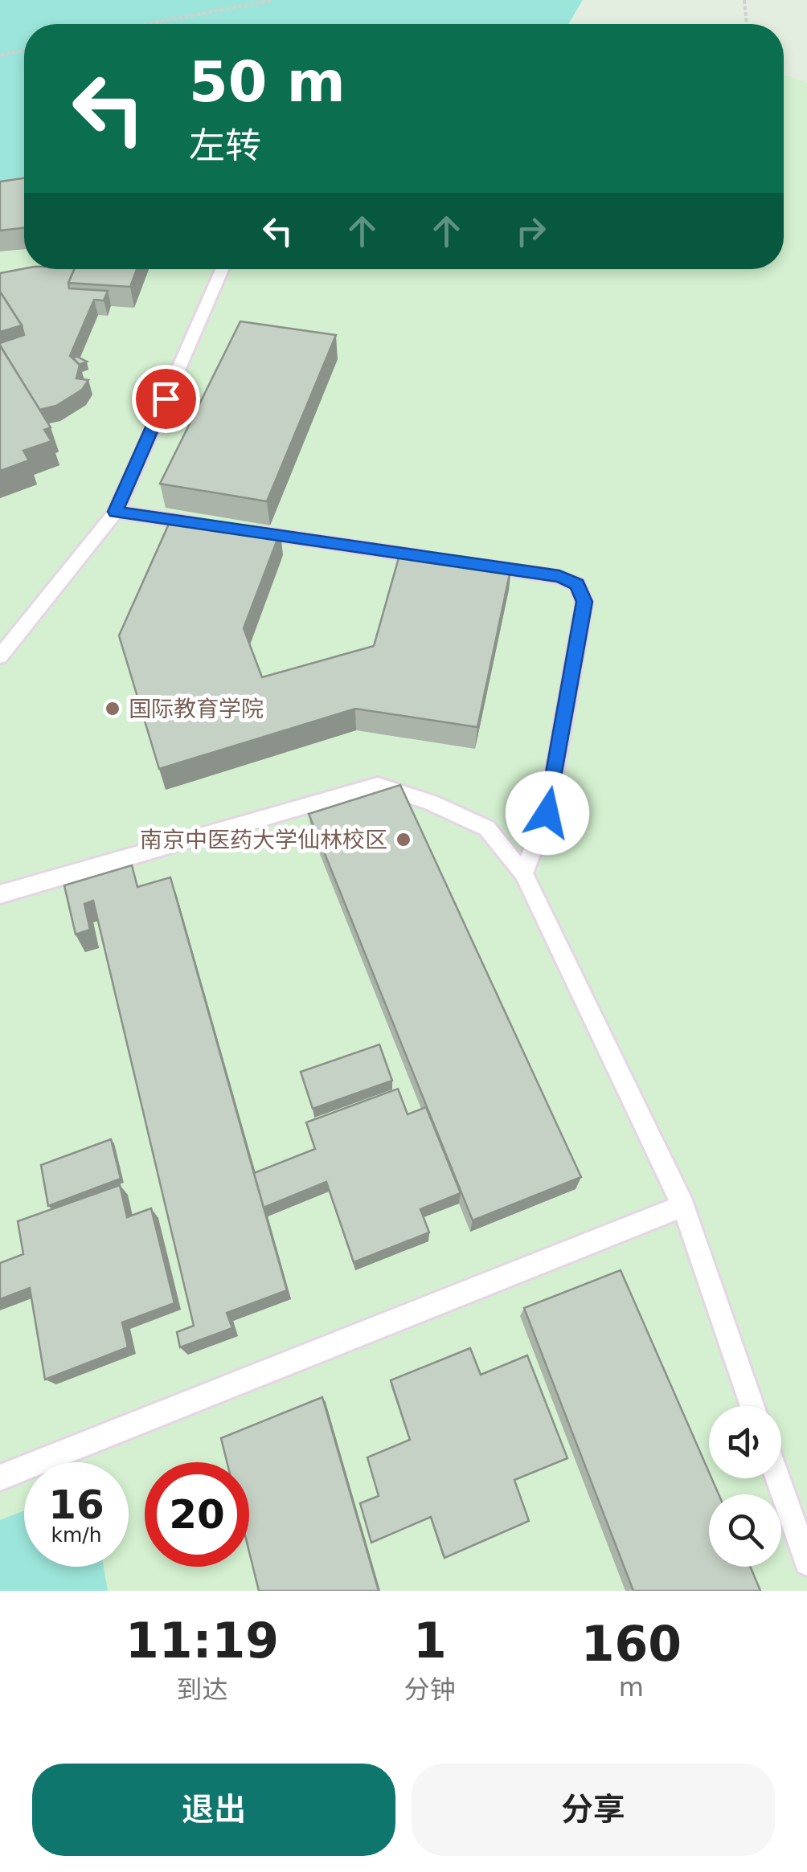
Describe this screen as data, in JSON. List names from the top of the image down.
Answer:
{
  "places": ["国际教育学院", "南京中医药大学仙林校区"],
  "page": {
    "turn": ["50 m", "左转"],
    "speed": "16 km/h",
    "limit": "20",
    "eta": [
      "11:19",
      "到达",
      "1",
      "分钟",
      "160",
      "m"
    ],
    "buttons": ["退出", "分享"]
  }
}
